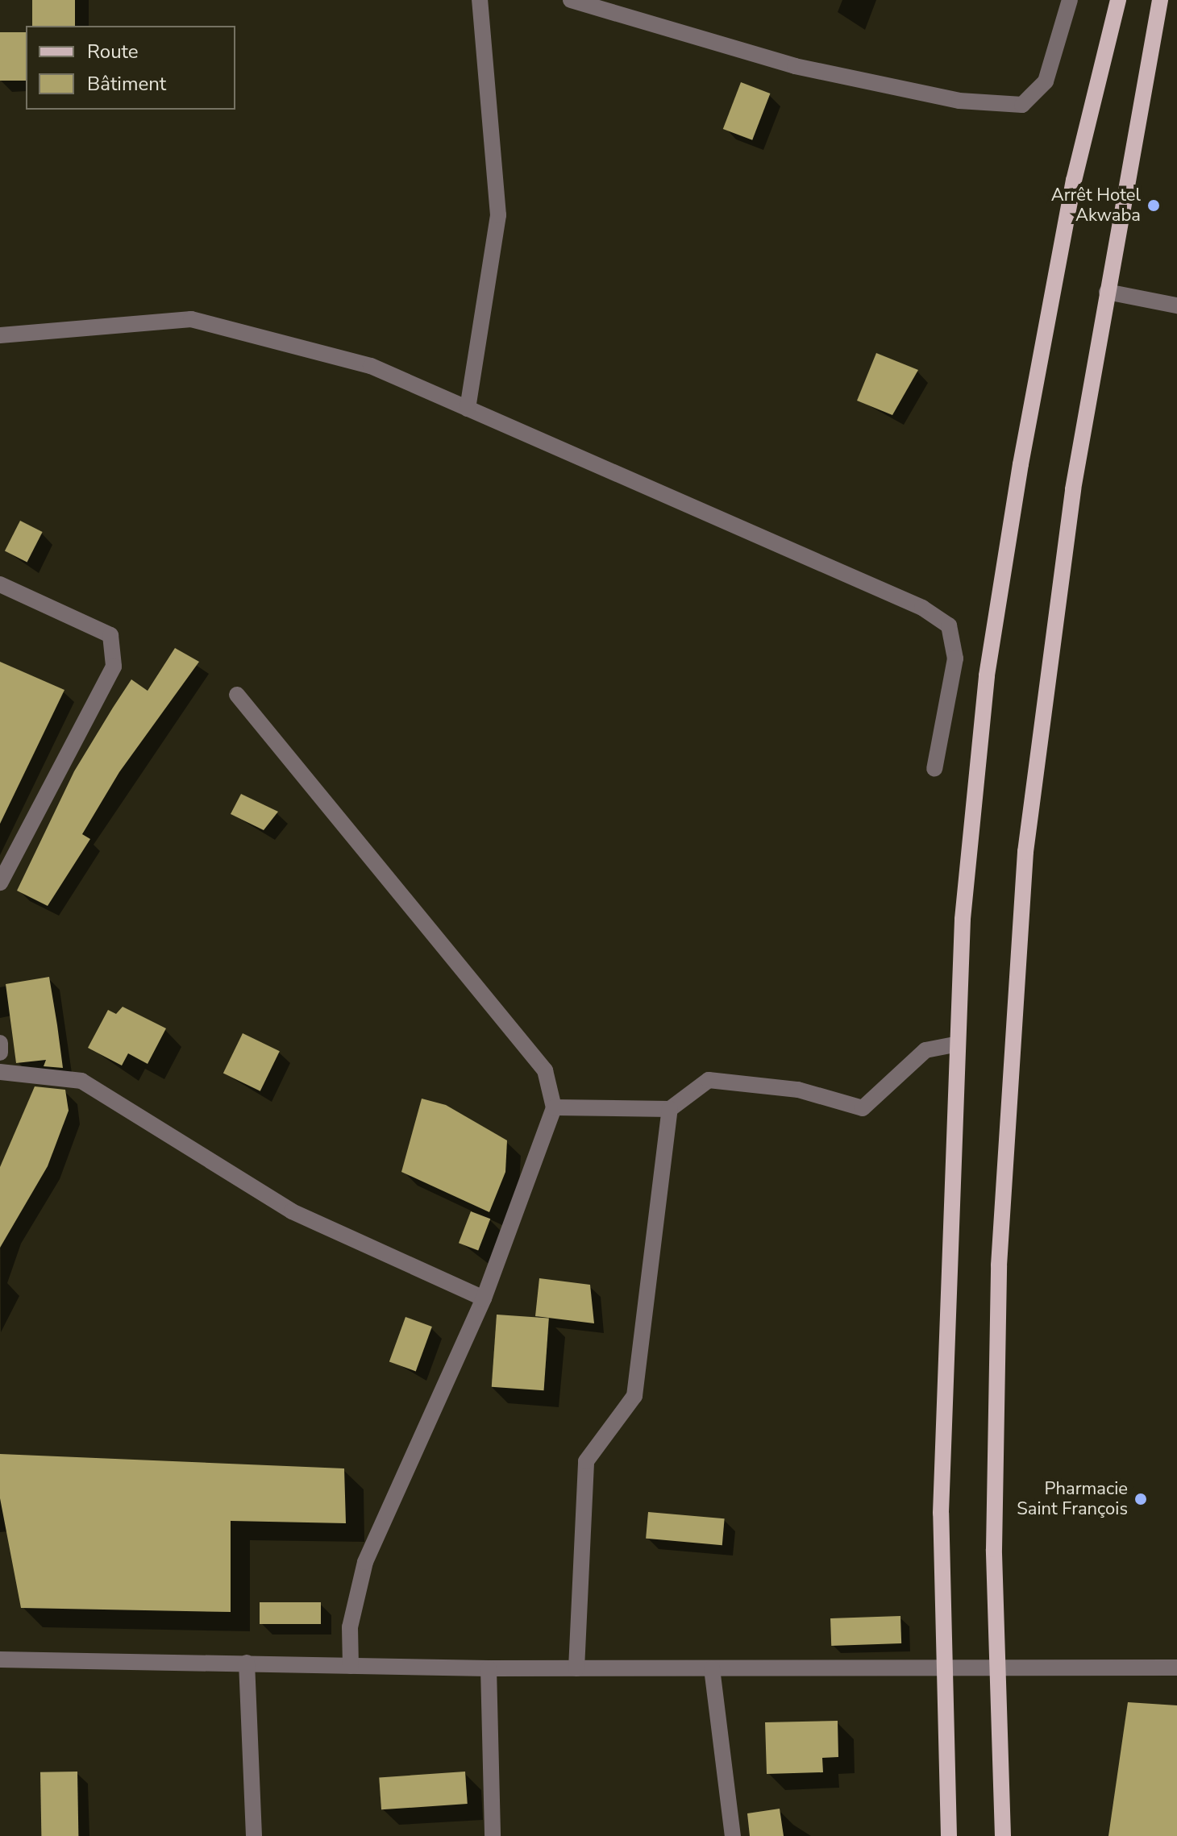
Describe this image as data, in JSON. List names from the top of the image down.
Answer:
{
  "places": ["Arrêt Hotel Akwaba", "Pharmacie Saint François"],
  "legend": ["Route", "Bâtiment"]
}
